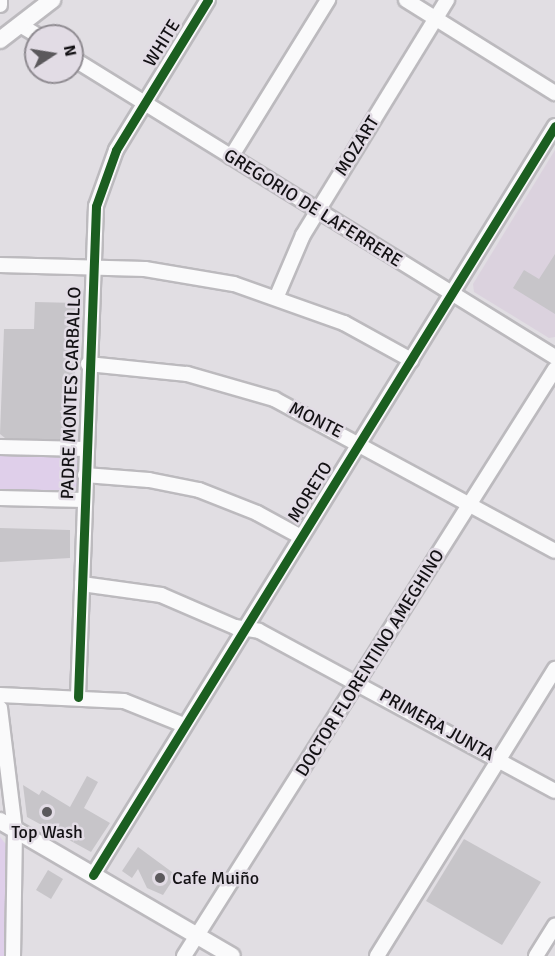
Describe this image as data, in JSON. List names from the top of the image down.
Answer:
{
  "streets": {
    "street": [
      "WHITE",
      "MOZART",
      "GREGORIO DE LAFERRERE",
      "PADRE MONTES CARBALLO",
      "MONTE",
      "MORETO",
      "DOCTOR FLORENTINO AMEGHINO",
      "PRIMERA JUNTA"
    ]
  },
  "crossings": [
    ["WHITE", "GREGORIO DE LAFERRERE"],
    ["WHITE", "PADRE MONTES CARBALLO"],
    ["MOZART", "GREGORIO DE LAFERRERE"],
    ["GREGORIO DE LAFERRERE", "PADRE MONTES CARBALLO"],
    ["GREGORIO DE LAFERRERE", "MORETO"],
    ["PADRE MONTES CARBALLO", "MONTE"],
    ["PADRE MONTES CARBALLO", "PRIMERA JUNTA"],
    ["MONTE", "MORETO"],
    ["MONTE", "DOCTOR FLORENTINO AMEGHINO"],
    ["MORETO", "PRIMERA JUNTA"],
    ["DOCTOR FLORENTINO AMEGHINO", "PRIMERA JUNTA"]
  ],
  "places": ["Top Wash", "Cafe Muiño"],
  "north": "right"
}
